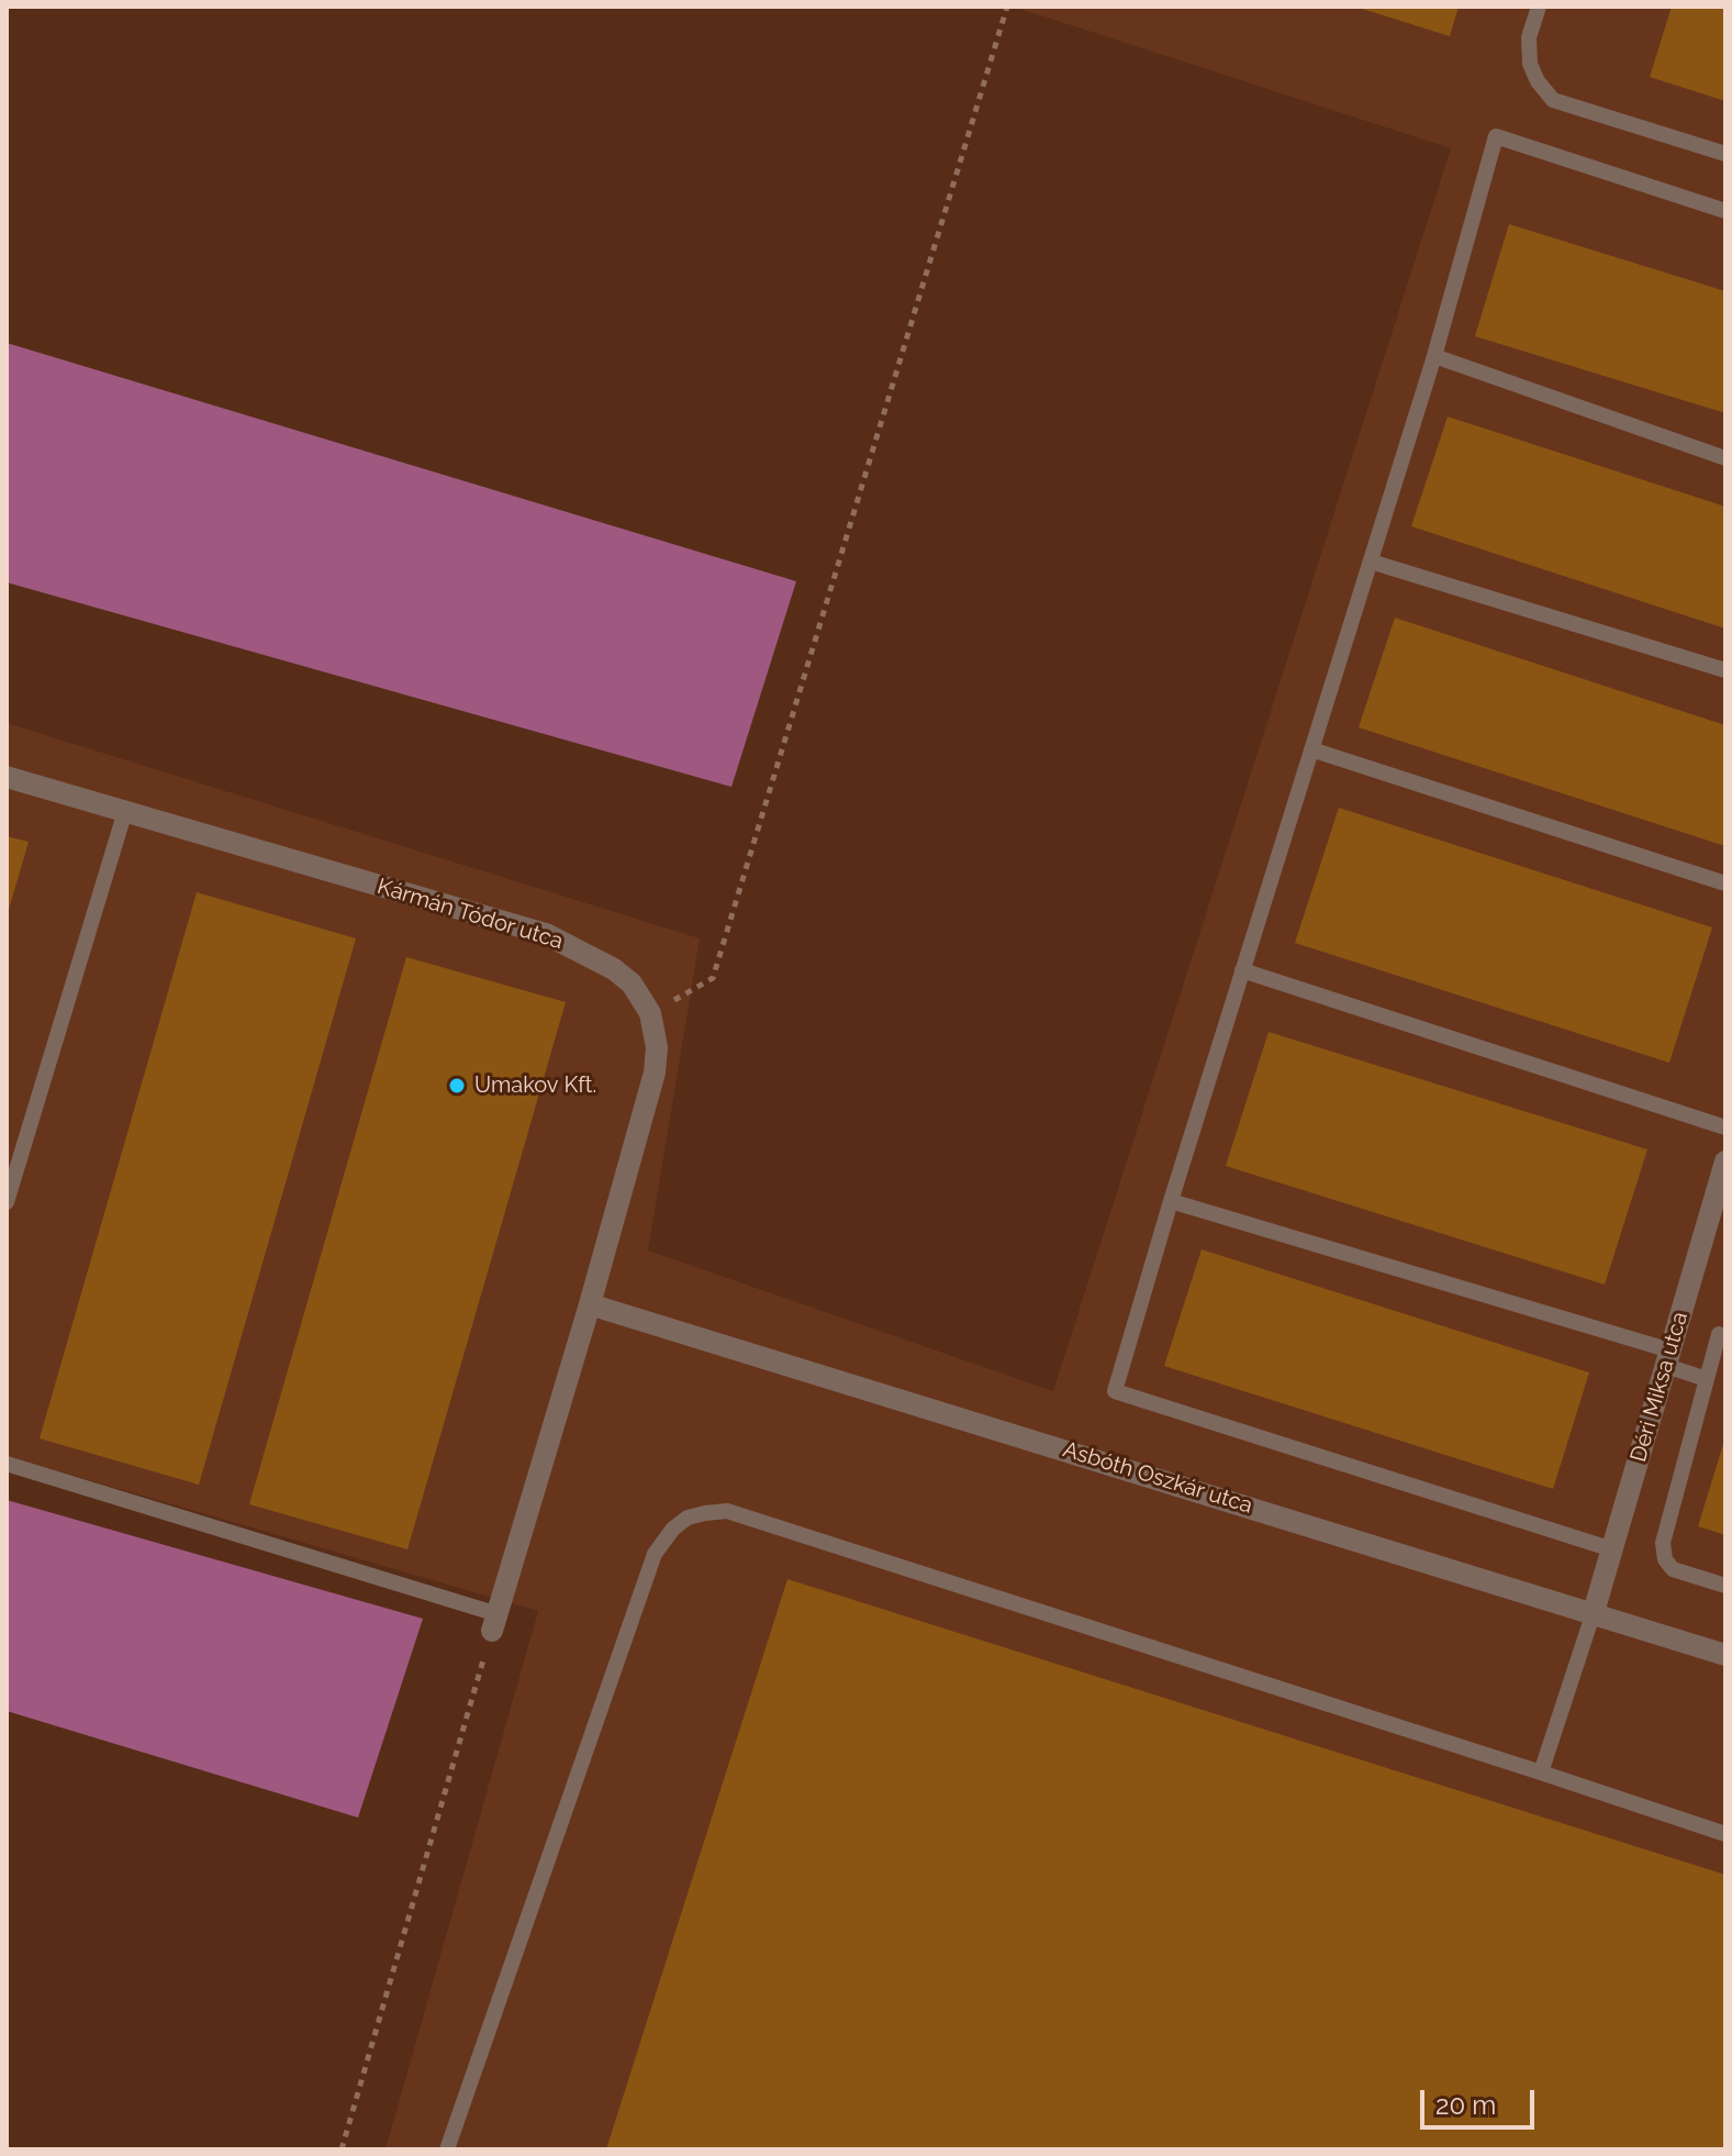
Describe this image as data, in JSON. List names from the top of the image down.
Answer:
{
  "streets": {
    "street": ["Kármán Tódor utca", "Déri Miksa utca", "Asbóth Oszkár utca"]
  },
  "crossings": [
    ["Kármán Tódor utca", "Asbóth Oszkár utca"],
    ["Déri Miksa utca", "Asbóth Oszkár utca"]
  ],
  "places": ["Umakov Kft."],
  "scale_bar": "20 m"
}
